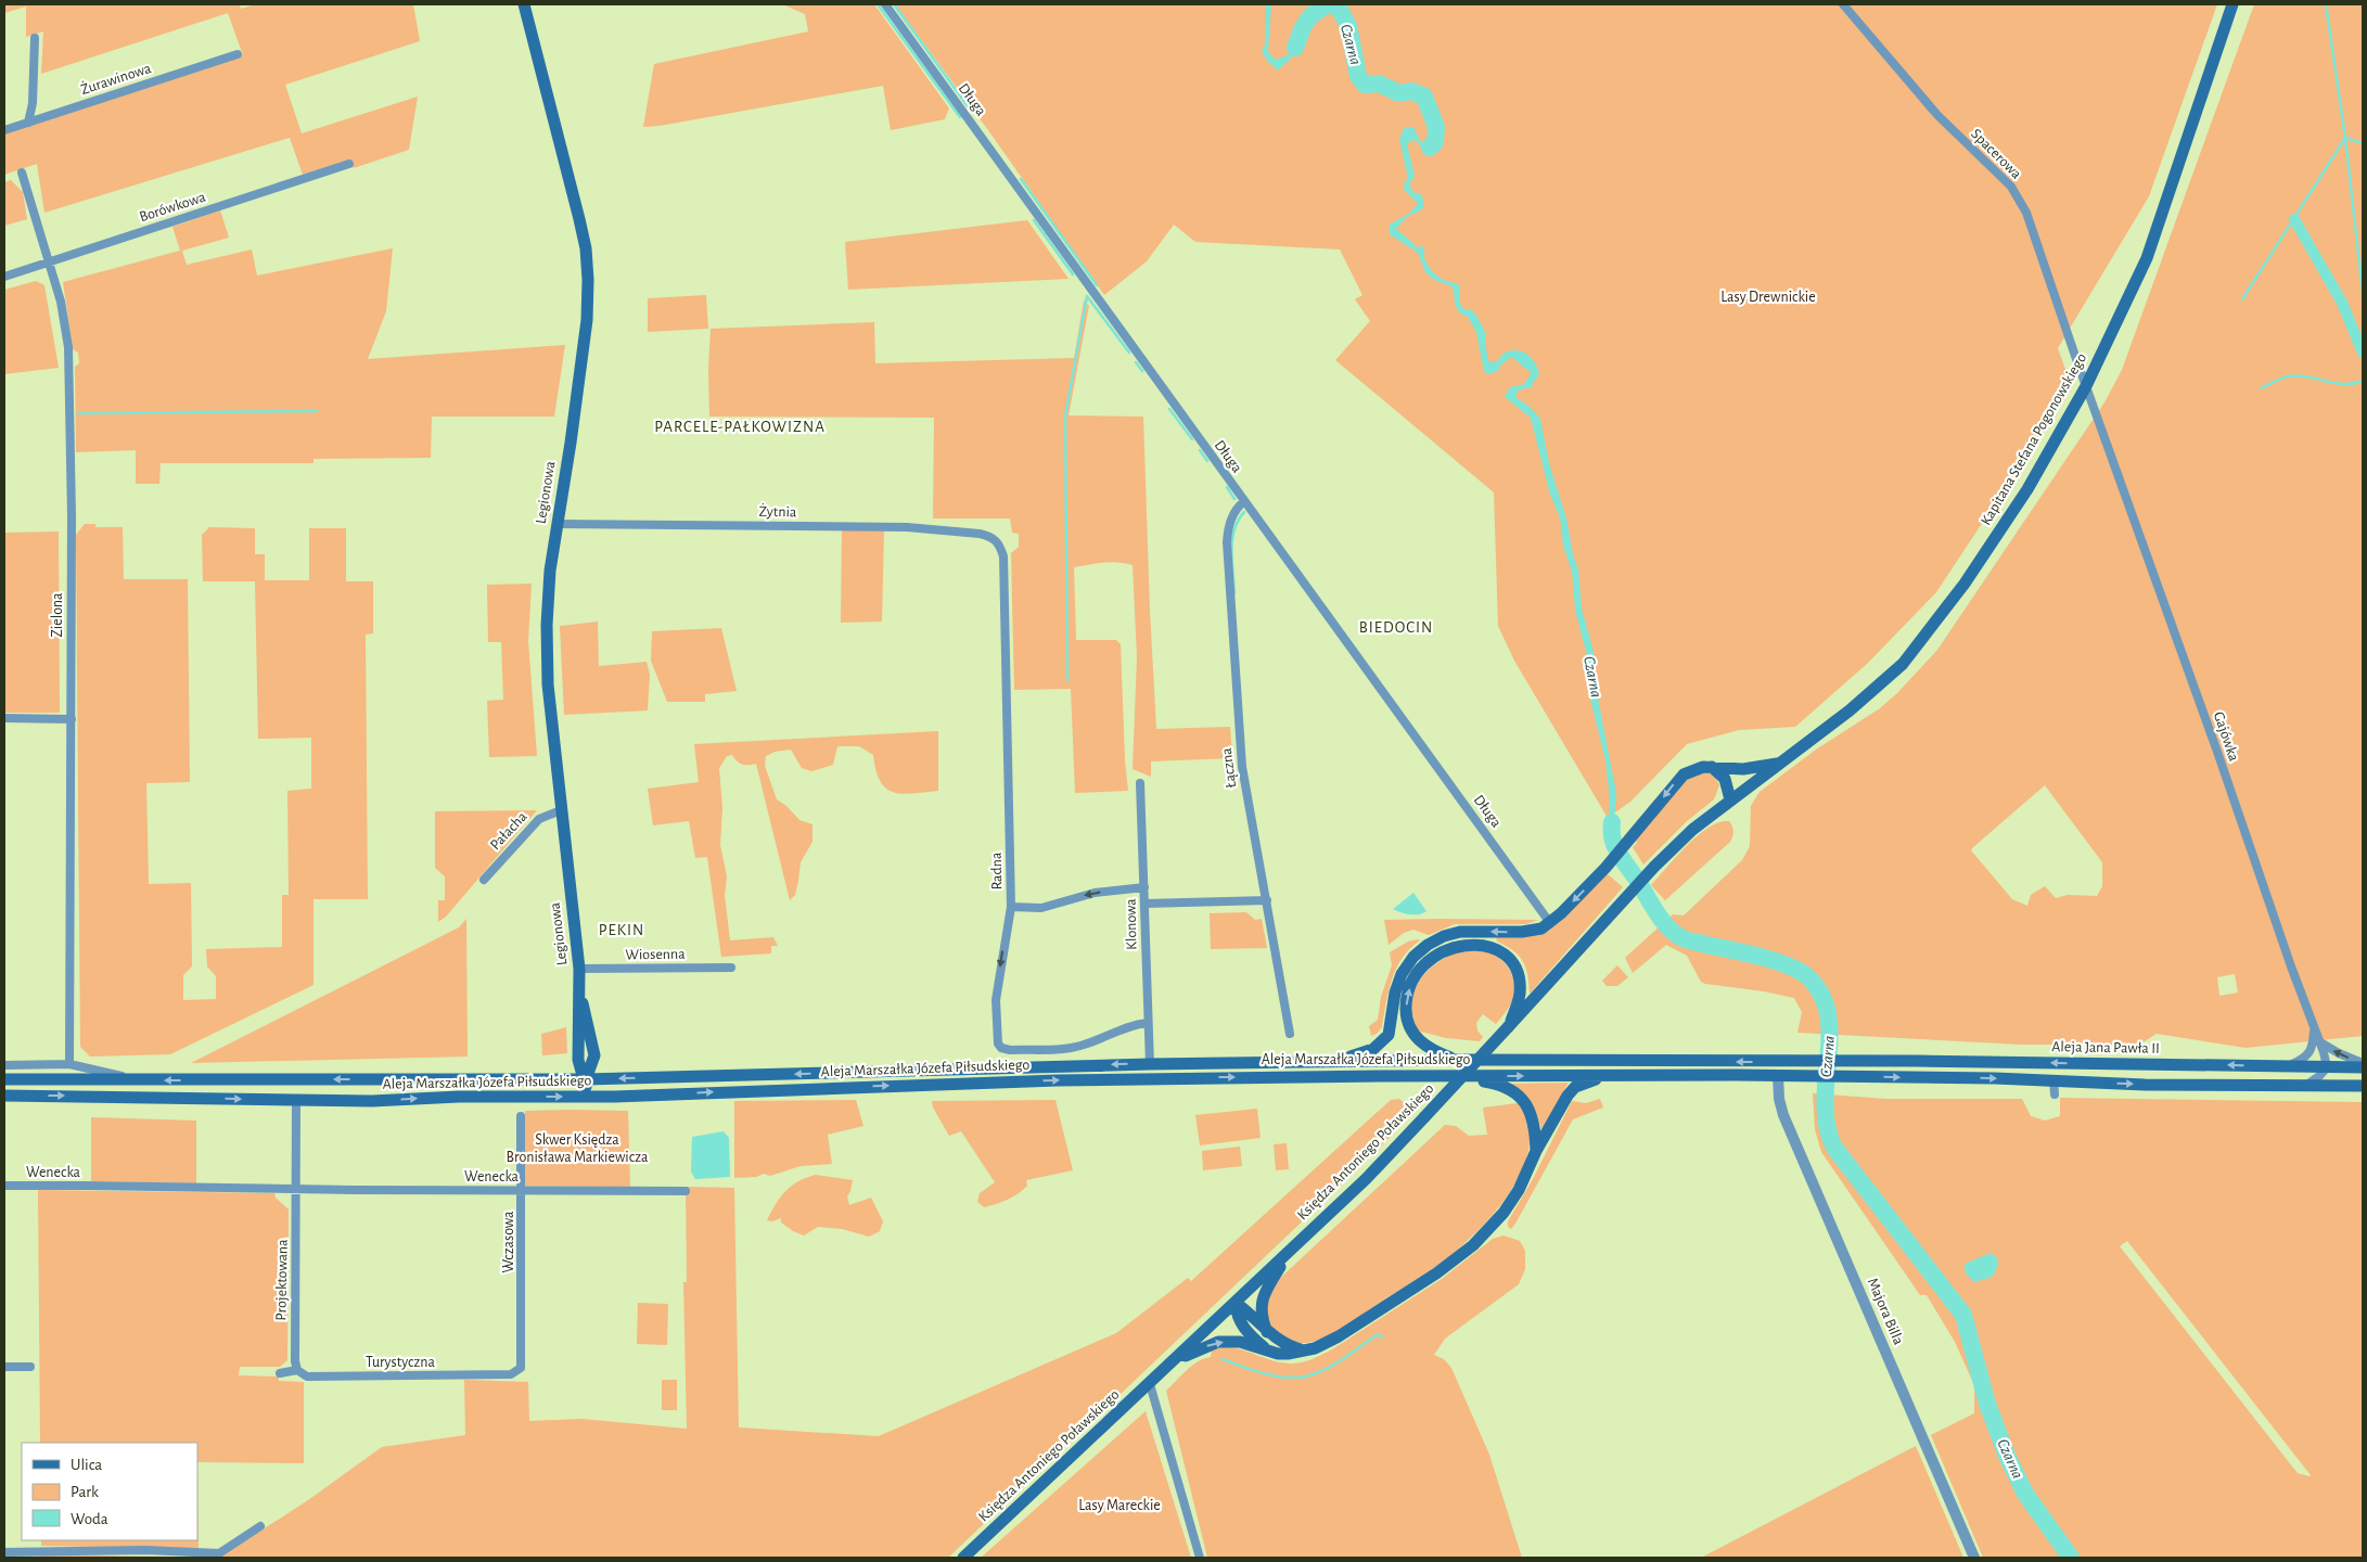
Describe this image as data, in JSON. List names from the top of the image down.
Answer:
{
  "streets": {
    "main road": [
      "Kapitana Stefana Pogonowskiego",
      "Legionowa",
      "Aleja Jana Pawła II",
      "Aleja Marszałka Józefa Piłsudskiego",
      "Księdza Antoniego Poławskiego"
    ],
    "street": [
      "Żurawinowa",
      "Długa",
      "Spacerowa",
      "Borówkowa",
      "Żytnia",
      "Zielona",
      "Gajówka",
      "Łączna",
      "Pałacha",
      "Radna",
      "Klonowa",
      "Wiosenna",
      "Wenecka",
      "Wczasowa",
      "Projektowana",
      "Majora Billa",
      "Turystyczna"
    ]
  },
  "crossings": [
    ["Długa", "Łączna"],
    ["Spacerowa", "Kapitana Stefana Pogonowskiego"],
    ["Spacerowa", "Gajówka"],
    ["Borówkowa", "Zielona"],
    ["Kapitana Stefana Pogonowskiego", "Gajówka"],
    ["Kapitana Stefana Pogonowskiego", "Księdza Antoniego Poławskiego"],
    ["Legionowa", "Żytnia"],
    ["Legionowa", "Pałacha"],
    ["Legionowa", "Wiosenna"],
    ["Legionowa", "Aleja Marszałka Józefa Piłsudskiego"],
    ["Żytnia", "Radna"],
    ["Gajówka", "Aleja Jana Pawła II"],
    ["Radna", "Klonowa"],
    ["Klonowa", "Aleja Marszałka Józefa Piłsudskiego"],
    ["Aleja Jana Pawła II", "Aleja Marszałka Józefa Piłsudskiego"],
    ["Aleja Marszałka Józefa Piłsudskiego", "Majora Billa"],
    ["Wenecka", "Wczasowa"],
    ["Wenecka", "Projektowana"],
    ["Wczasowa", "Turystyczna"],
    ["Projektowana", "Turystyczna"]
  ],
  "districts": ["PARCELE-PAŁKOWIZNA", "BIEDOCIN", "PEKIN"],
  "water": ["Czarna"],
  "parks": ["Lasy Drewnickie", "Skwer Księdza Bronisława Markiewicza", "Lasy Mareckie"],
  "legend": ["Ulica", "Park", "Woda"]
}
